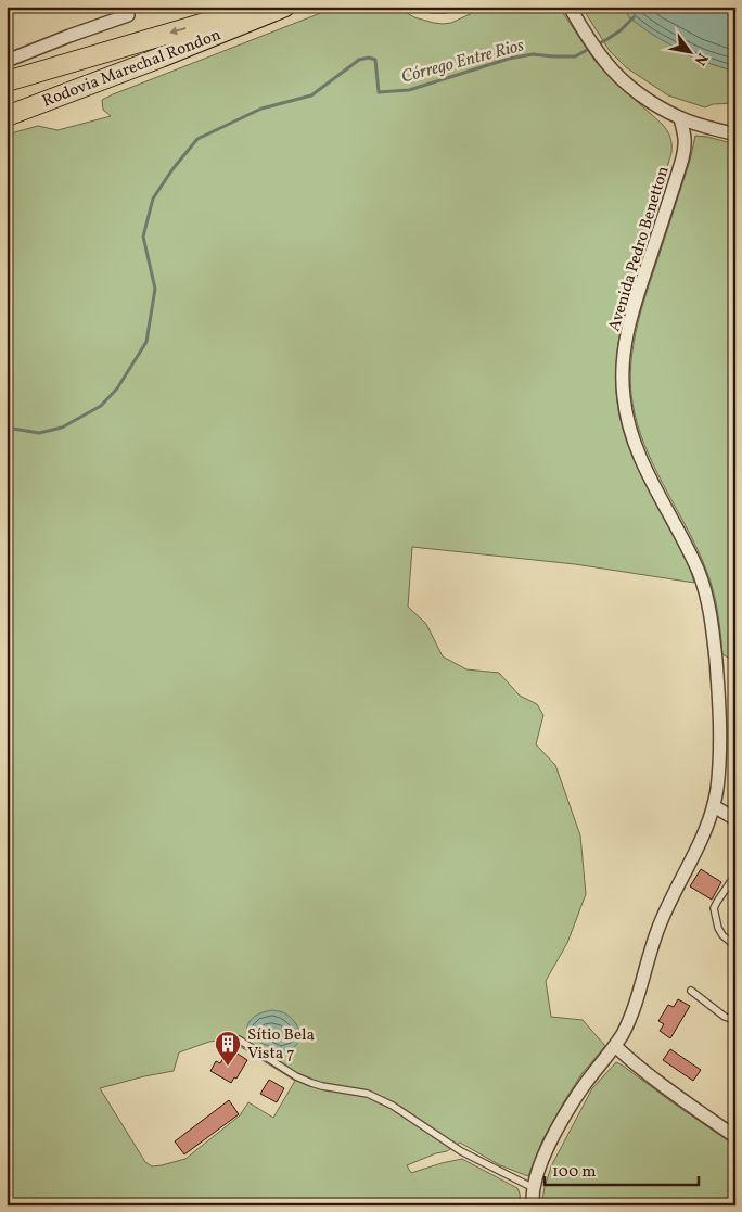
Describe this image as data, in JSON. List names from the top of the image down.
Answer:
{
  "streets": {
    "main road": ["Rodovia Marechal Rondon"],
    "street": ["Avenida Pedro Benetton"]
  },
  "water": ["Córrego Entre Rios"],
  "places": {
    "building": ["Sítio Bela Vista 7"]
  },
  "scale_bar": "100 m",
  "north": "bottom right"
}
